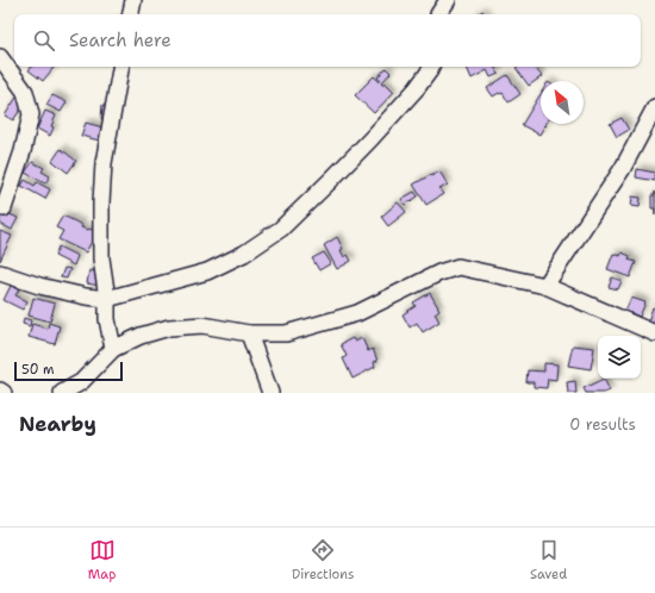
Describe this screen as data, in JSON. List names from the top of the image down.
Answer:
{
  "scale_bar": "50 m",
  "north": "top left",
  "page": {
    "search": "Search here",
    "scale": "50 m",
    "heading": ["Nearby", "0 results"],
    "nav": ["Map", "Directions", "Saved"]
  }
}
